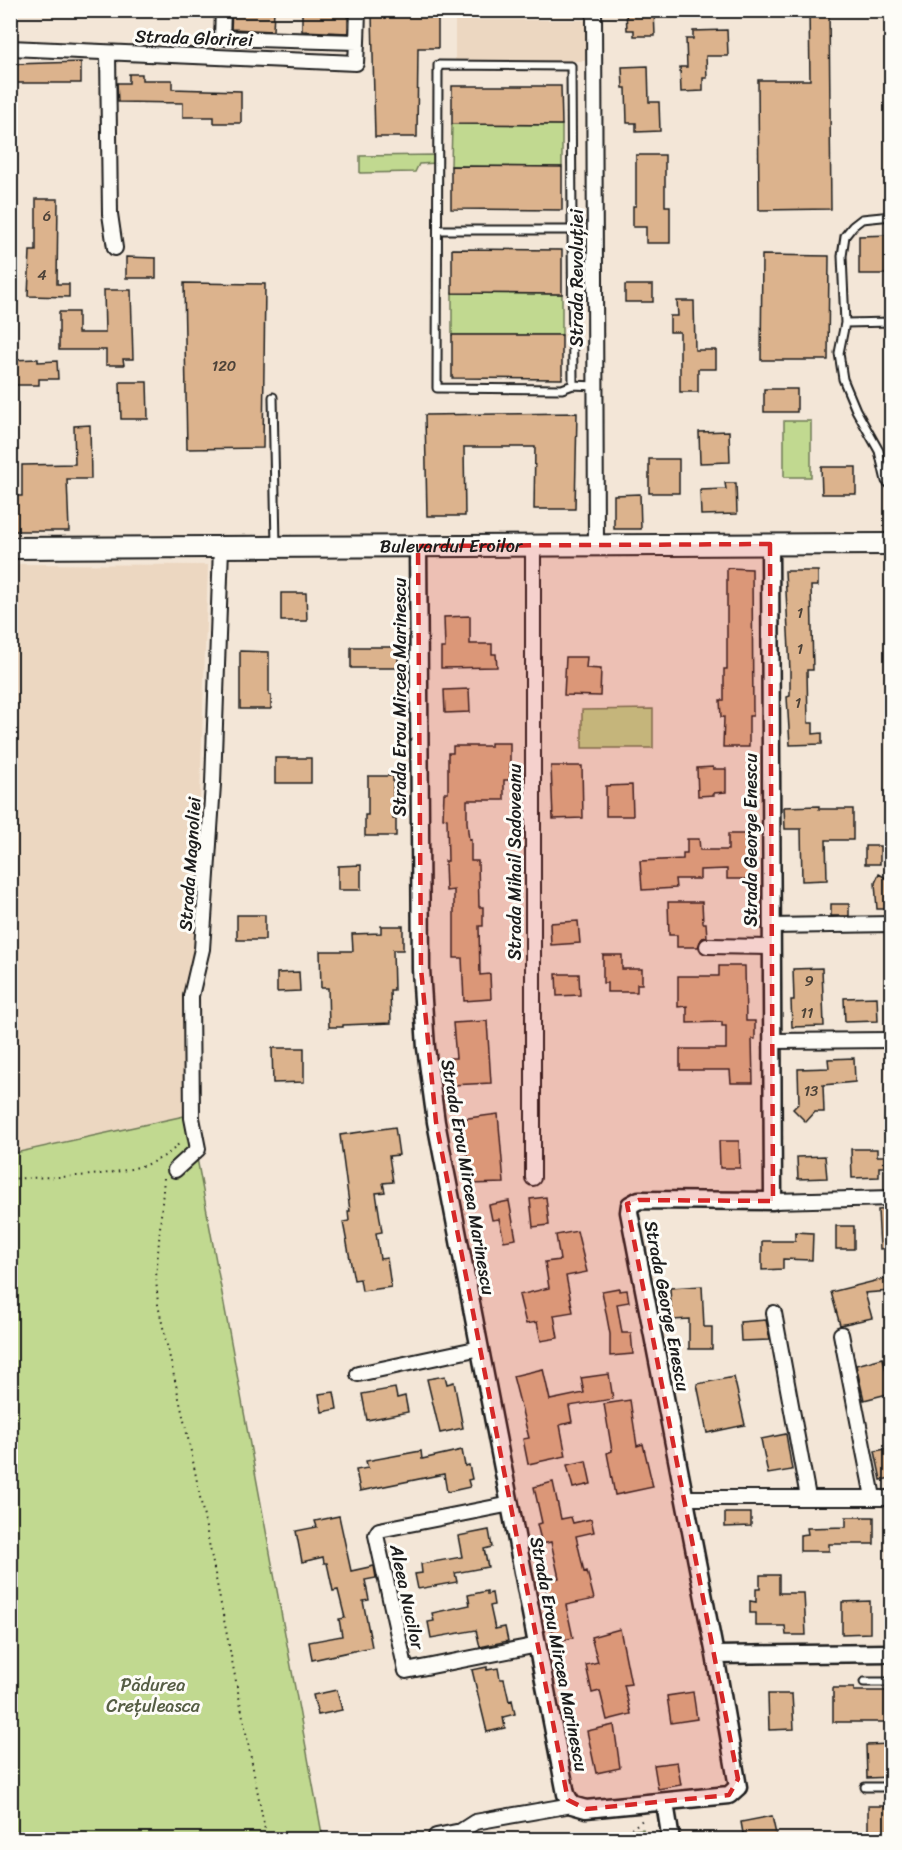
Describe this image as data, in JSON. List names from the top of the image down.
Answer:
{
  "streets": {
    "main road": ["Bulevardul Eroilor"],
    "street": [
      "Strada Glorirei",
      "Strada Revoluției",
      "Strada Erou Mircea Marinescu",
      "Strada George Enescu",
      "Strada Mihail Sadoveanu",
      "Strada Magnoliei",
      "Aleea Nucilor"
    ]
  },
  "crossings": [
    ["Strada Revoluției", "Bulevardul Eroilor"],
    ["Bulevardul Eroilor", "Strada Erou Mircea Marinescu"],
    ["Bulevardul Eroilor", "Strada George Enescu"],
    ["Bulevardul Eroilor", "Strada Mihail Sadoveanu"],
    ["Bulevardul Eroilor", "Strada Magnoliei"],
    ["Strada Erou Mircea Marinescu", "Strada George Enescu"],
    ["Strada Erou Mircea Marinescu", "Aleea Nucilor"]
  ],
  "parks": ["Pădurea Crețuleasca"],
  "house_numbers": [
    "6",
    "4",
    "120",
    "1",
    "1",
    "1",
    "9",
    "11",
    "13"
  ]
}
